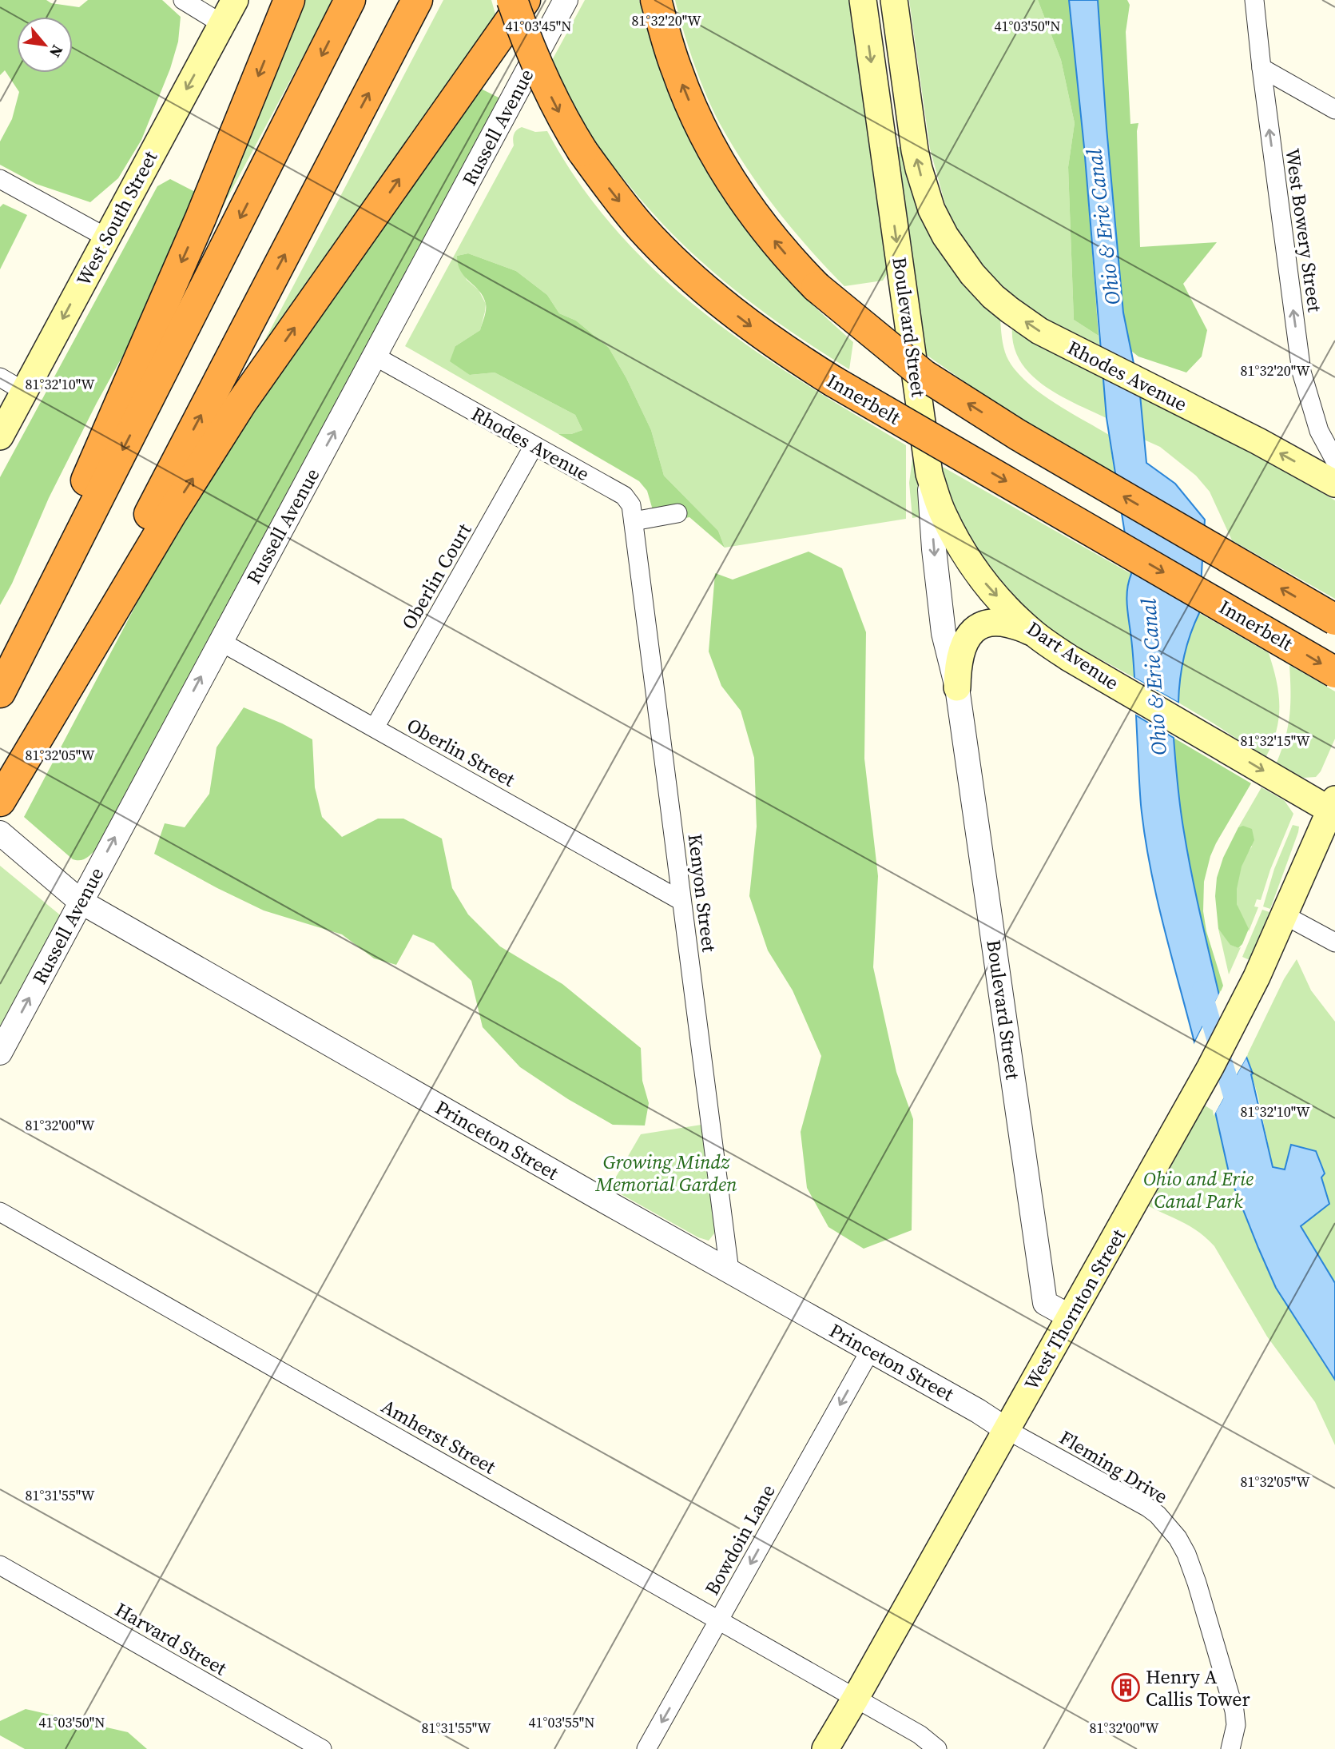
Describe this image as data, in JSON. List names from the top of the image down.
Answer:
{
  "streets": {
    "highway": ["Innerbelt"],
    "main road": [
      "West South Street",
      "Boulevard Street",
      "Rhodes Avenue",
      "Dart Avenue",
      "West Thornton Street"
    ],
    "street": [
      "Russell Avenue",
      "West Bowery Street",
      "Oberlin Court",
      "Oberlin Street",
      "Kenyon Street",
      "Princeton Street",
      "Amherst Street",
      "Fleming Drive",
      "Bowdoin Lane",
      "Harvard Street"
    ]
  },
  "crossings": [
    ["Russell Avenue", "Rhodes Avenue"],
    ["Russell Avenue", "Oberlin Street"],
    ["Russell Avenue", "Princeton Street"],
    ["Boulevard Street", "Dart Avenue"],
    ["Boulevard Street", "West Thornton Street"],
    ["Rhodes Avenue", "Oberlin Court"],
    ["Rhodes Avenue", "Kenyon Street"],
    ["Oberlin Court", "Oberlin Street"],
    ["Dart Avenue", "West Thornton Street"],
    ["Oberlin Street", "Kenyon Street"],
    ["Kenyon Street", "Princeton Street"],
    ["Princeton Street", "West Thornton Street"],
    ["Princeton Street", "Fleming Drive"],
    ["Princeton Street", "Bowdoin Lane"],
    ["West Thornton Street", "Amherst Street"],
    ["West Thornton Street", "Fleming Drive"],
    ["Amherst Street", "Bowdoin Lane"]
  ],
  "one_way": [
    "Russell Avenue",
    "West South Street",
    "West Bowery Street",
    "Boulevard Street",
    "Rhodes Avenue",
    "Dart Avenue",
    "Bowdoin Lane"
  ],
  "water": ["Ohio & Erie Canal"],
  "parks": ["Growing Mindz Memorial Garden", "Ohio and Erie Canal Park"],
  "places": {
    "building": ["Henry A Callis Tower"]
  },
  "north": "bottom right",
  "coordinates": [
    "81°32'20\"W",
    "41°03'45\"N",
    "41°03'50\"N",
    "81°32'10\"W",
    "81°32'15\"W",
    "81°32'05\"W",
    "81°32'00\"W",
    "81°31'55\"W",
    "41°03'55\"N"
  ]
}
